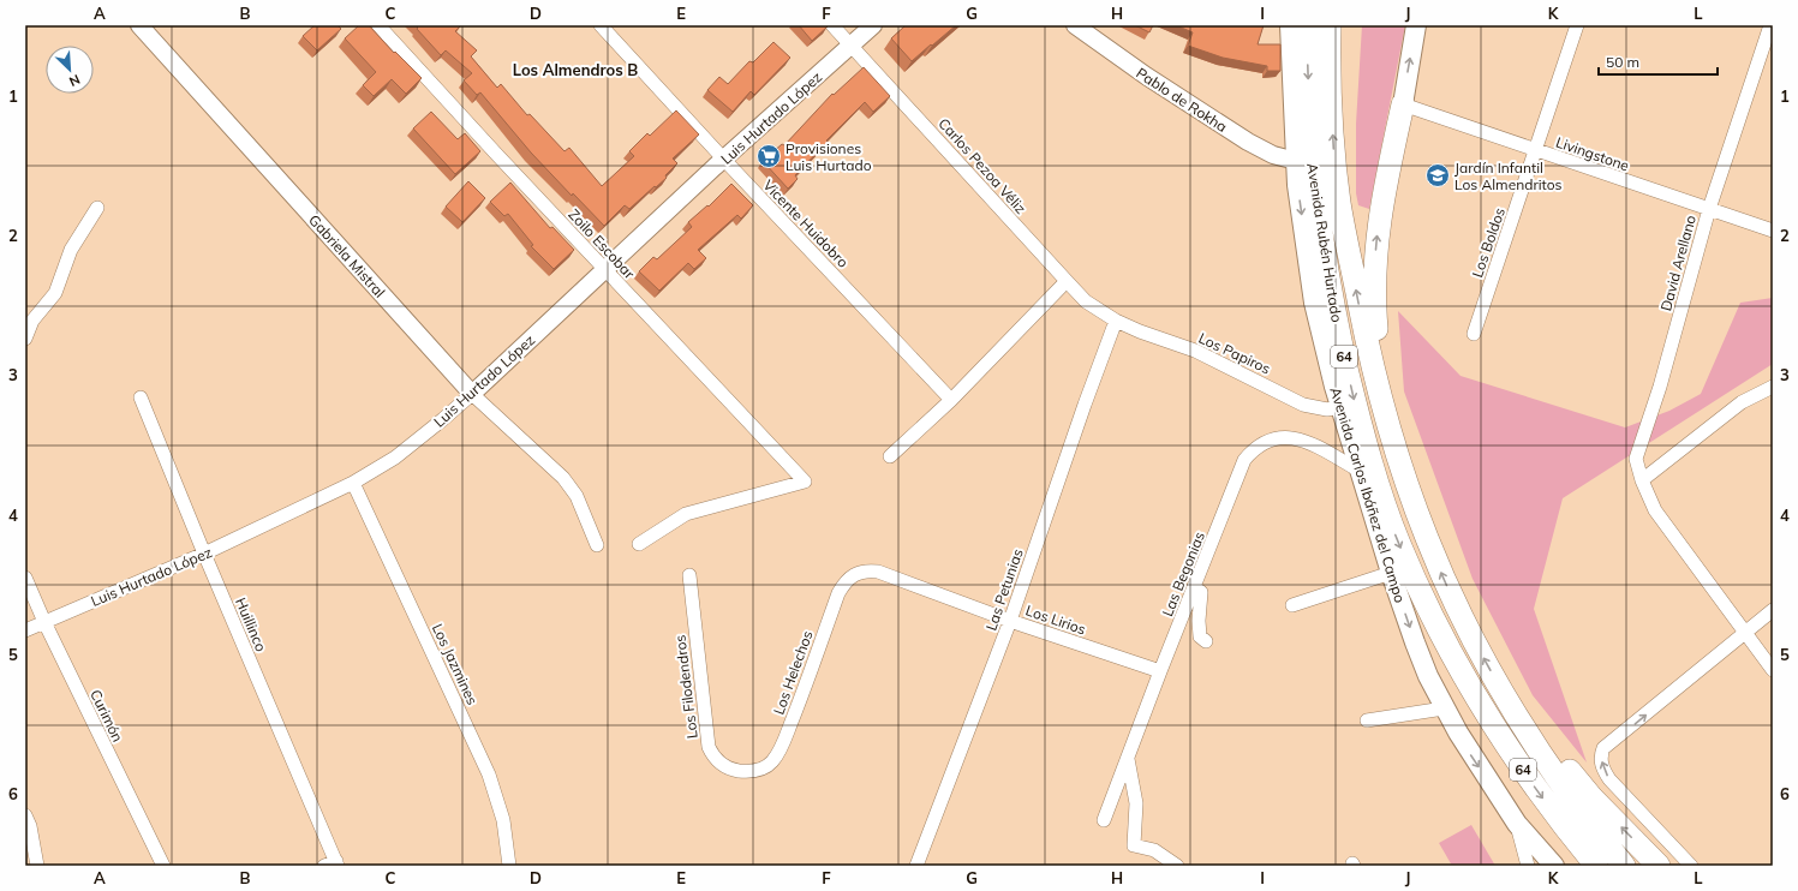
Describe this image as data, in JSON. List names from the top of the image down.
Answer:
{
  "streets": {
    "highway": ["Avenida Rubén Hurtado", "64"],
    "main road": ["Avenida Carlos Ibáñez del Campo"],
    "street": [
      "Pablo de Rokha",
      "Luis Hurtado López",
      "Livingstone",
      "Carlos Pezoa Véliz",
      "Vicente Huidobro",
      "Los Boldos",
      "Zoilo Escobar",
      "Gabriela Mistral",
      "David Arellano",
      "Los Papiros",
      "Las Begonias",
      "Las Petunias",
      "Los Lirios",
      "Huillinco",
      "Los Jazmines",
      "Los Helechos",
      "Los Filodendros",
      "Curimón"
    ]
  },
  "crossings": [
    ["Pablo de Rokha", "Avenida Carlos Ibáñez del Campo"],
    ["Luis Hurtado López", "Carlos Pezoa Véliz"],
    ["Luis Hurtado López", "Vicente Huidobro"],
    ["Luis Hurtado López", "Zoilo Escobar"],
    ["Luis Hurtado López", "Gabriela Mistral"],
    ["Luis Hurtado López", "Huillinco"],
    ["Luis Hurtado López", "Los Jazmines"],
    ["Luis Hurtado López", "Curimón"],
    ["Livingstone", "Los Boldos"],
    ["Livingstone", "David Arellano"],
    ["Carlos Pezoa Véliz", "Los Papiros"],
    ["Carlos Pezoa Véliz", "Las Petunias"],
    ["Avenida Rubén Hurtado", "64"],
    ["Los Papiros", "Avenida Carlos Ibáñez del Campo"],
    ["Los Papiros", "Las Petunias"],
    ["Avenida Carlos Ibáñez del Campo", "Las Begonias"],
    ["Las Begonias", "Los Lirios"],
    ["Las Petunias", "Los Lirios"],
    ["Los Lirios", "Los Helechos"],
    ["Los Helechos", "Los Filodendros"]
  ],
  "one_way": ["Avenida Carlos Ibáñez del Campo"],
  "districts": ["Los Almendros B"],
  "places": {
    "supermarket": ["Provisiones Luis Hurtado"],
    "school or university": ["Jardín Infantil Los Almendritos"]
  },
  "scale_bar": "50 m",
  "north": "bottom right",
  "grid": {
    "columns": [
      "A",
      "B",
      "C",
      "D",
      "E",
      "F",
      "G",
      "H",
      "I",
      "J",
      "K",
      "L"
    ],
    "rows": [
      "1",
      "2",
      "3",
      "4",
      "5",
      "6"
    ]
  }
}
